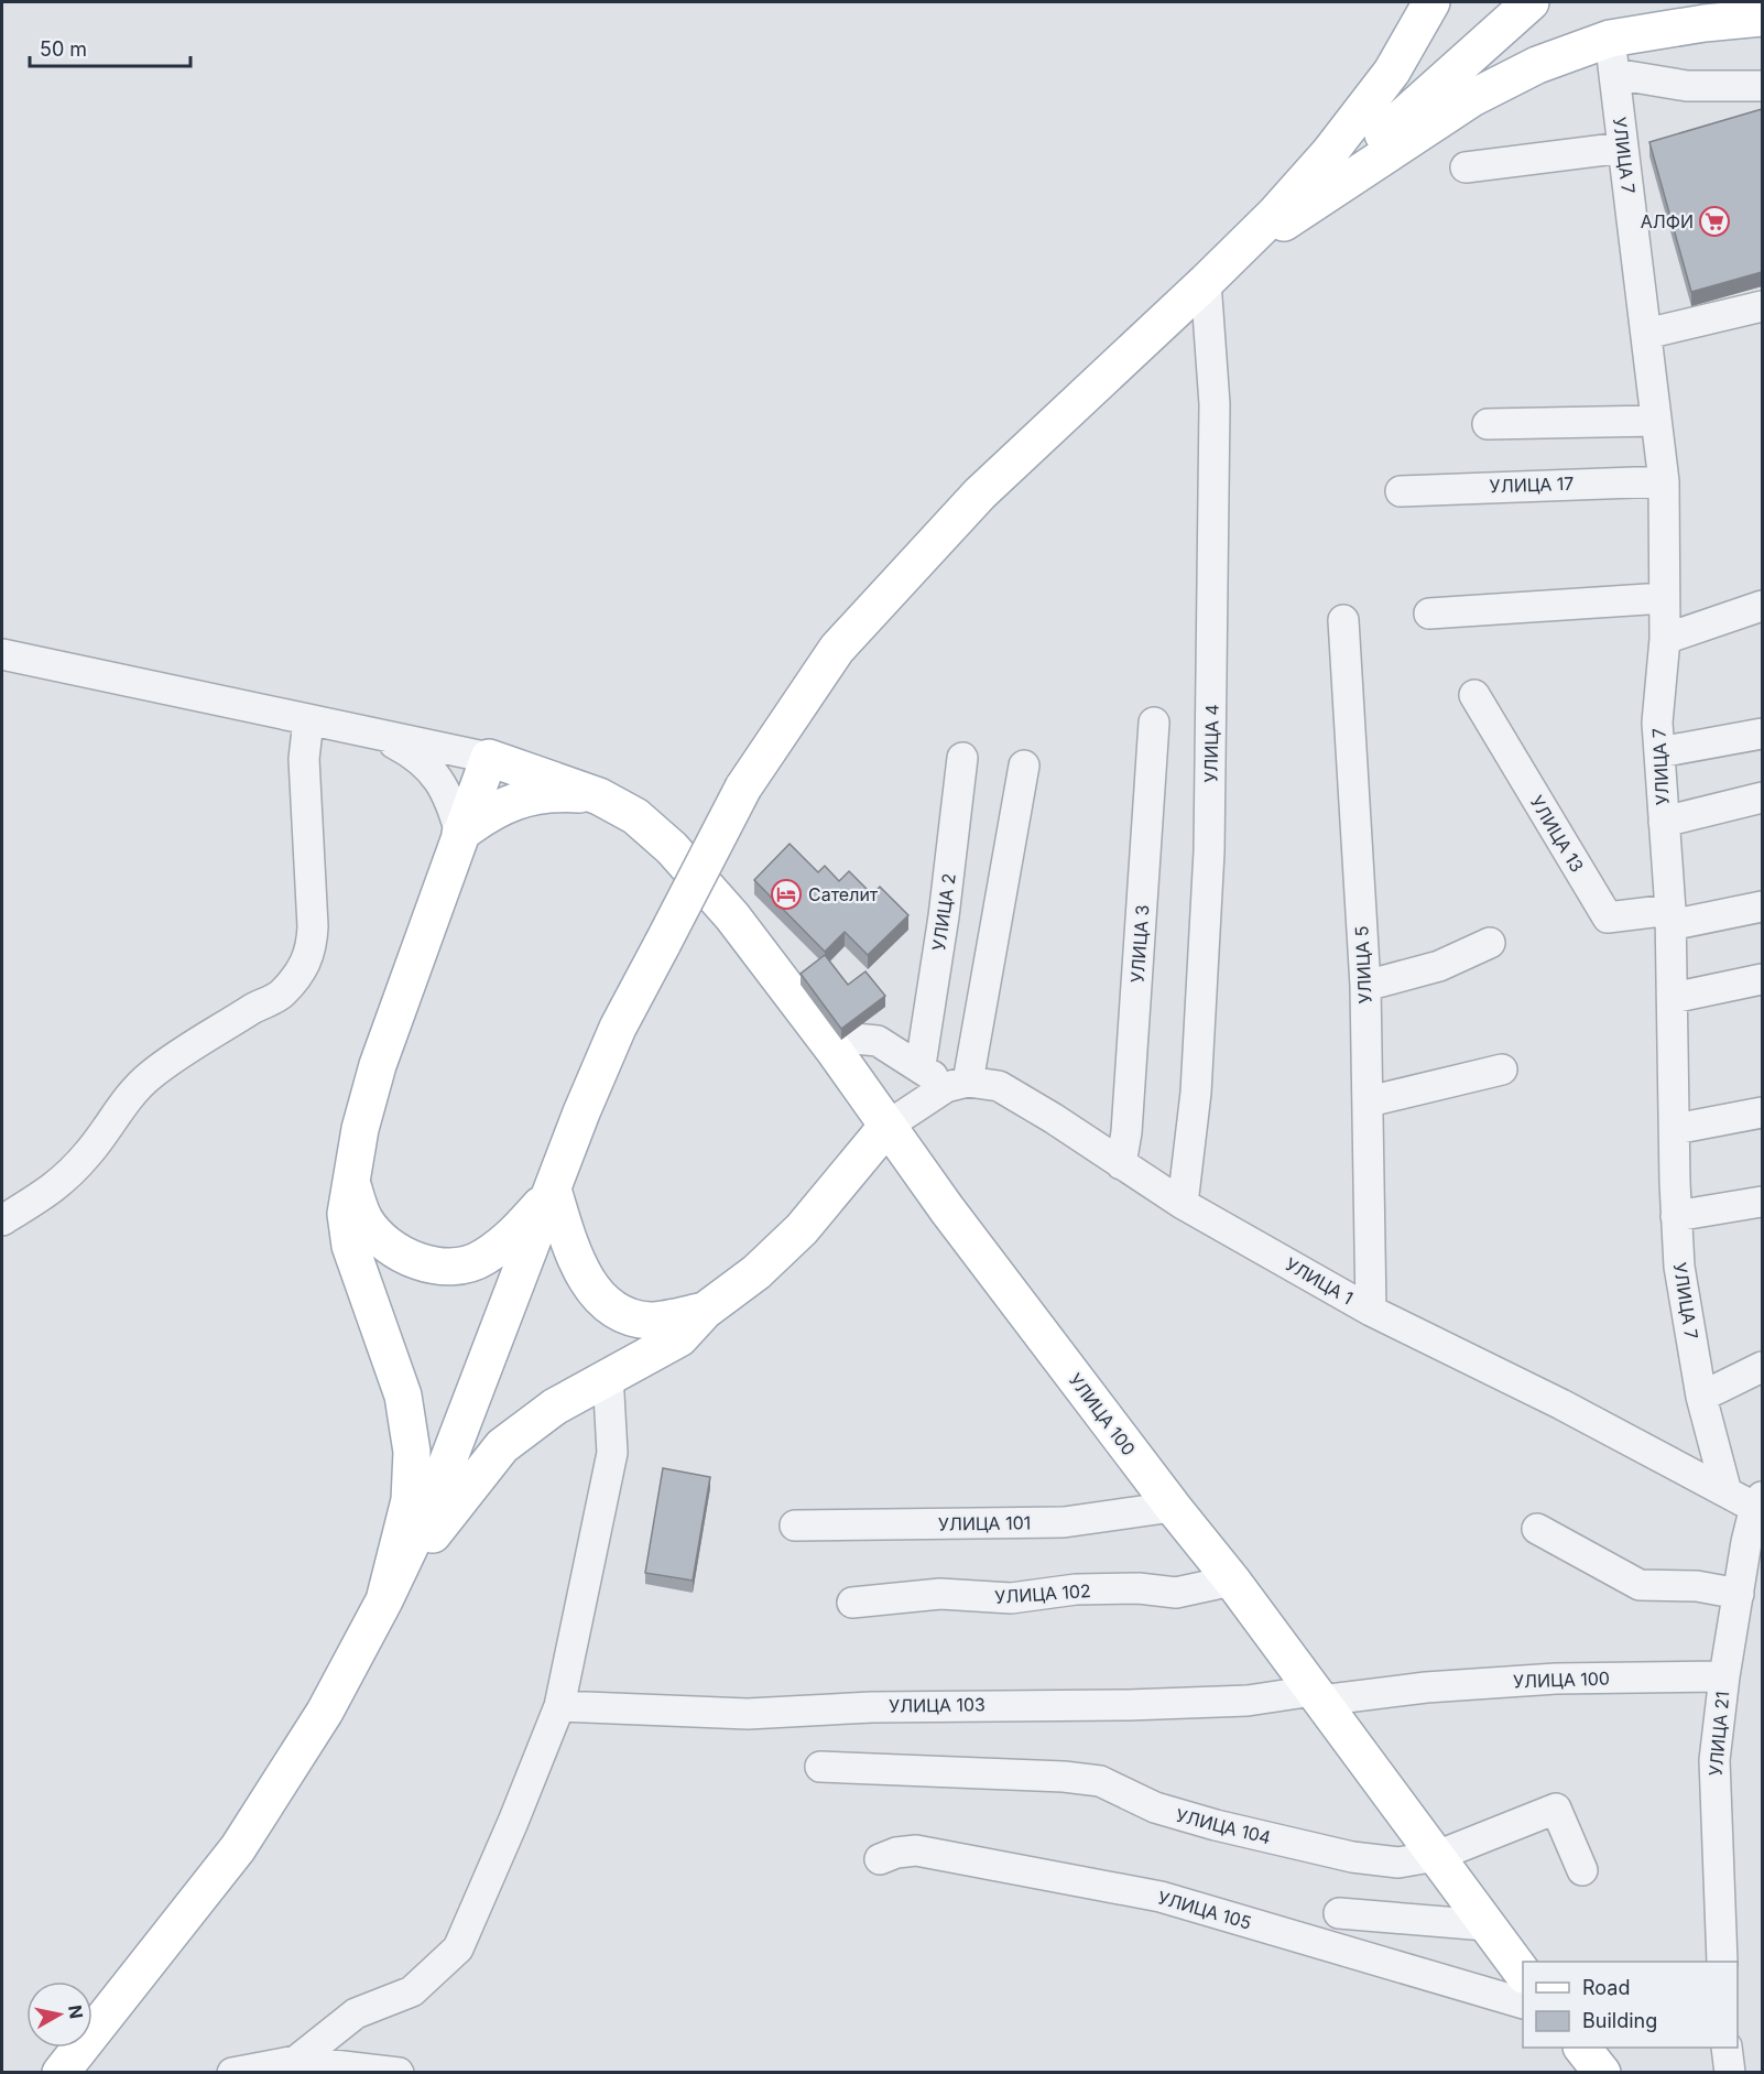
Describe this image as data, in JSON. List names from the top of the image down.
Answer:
{
  "streets": {
    "main road": ["УЛИЦА 100"],
    "street": [
      "УЛИЦА 7",
      "УЛИЦА 17",
      "УЛИЦА 4",
      "УЛИЦА 13",
      "УЛИЦА 2",
      "УЛИЦА 3",
      "УЛИЦА 5",
      "УЛИЦА 1",
      "УЛИЦА 101",
      "УЛИЦА 102",
      "УЛИЦА 103",
      "УЛИЦА 21",
      "УЛИЦА 104",
      "УЛИЦА 105"
    ]
  },
  "crossings": [
    ["УЛИЦА 7", "УЛИЦА 17"],
    ["УЛИЦА 7", "УЛИЦА 13"],
    ["УЛИЦА 7", "УЛИЦА 1"],
    ["УЛИЦА 4", "УЛИЦА 1"],
    ["УЛИЦА 3", "УЛИЦА 1"],
    ["УЛИЦА 5", "УЛИЦА 1"],
    ["УЛИЦА 1", "УЛИЦА 21"],
    ["УЛИЦА 100", "УЛИЦА 101"],
    ["УЛИЦА 100", "УЛИЦА 102"],
    ["УЛИЦА 100", "УЛИЦА 103"],
    ["УЛИЦА 100", "УЛИЦА 21"],
    ["УЛИЦА 100", "УЛИЦА 104"]
  ],
  "places": {
    "supermarket": ["АЛФИ"],
    "hotel": ["Сателит"]
  },
  "legend": ["Road", "Building"],
  "scale_bar": "50 m",
  "north": "right"
}
